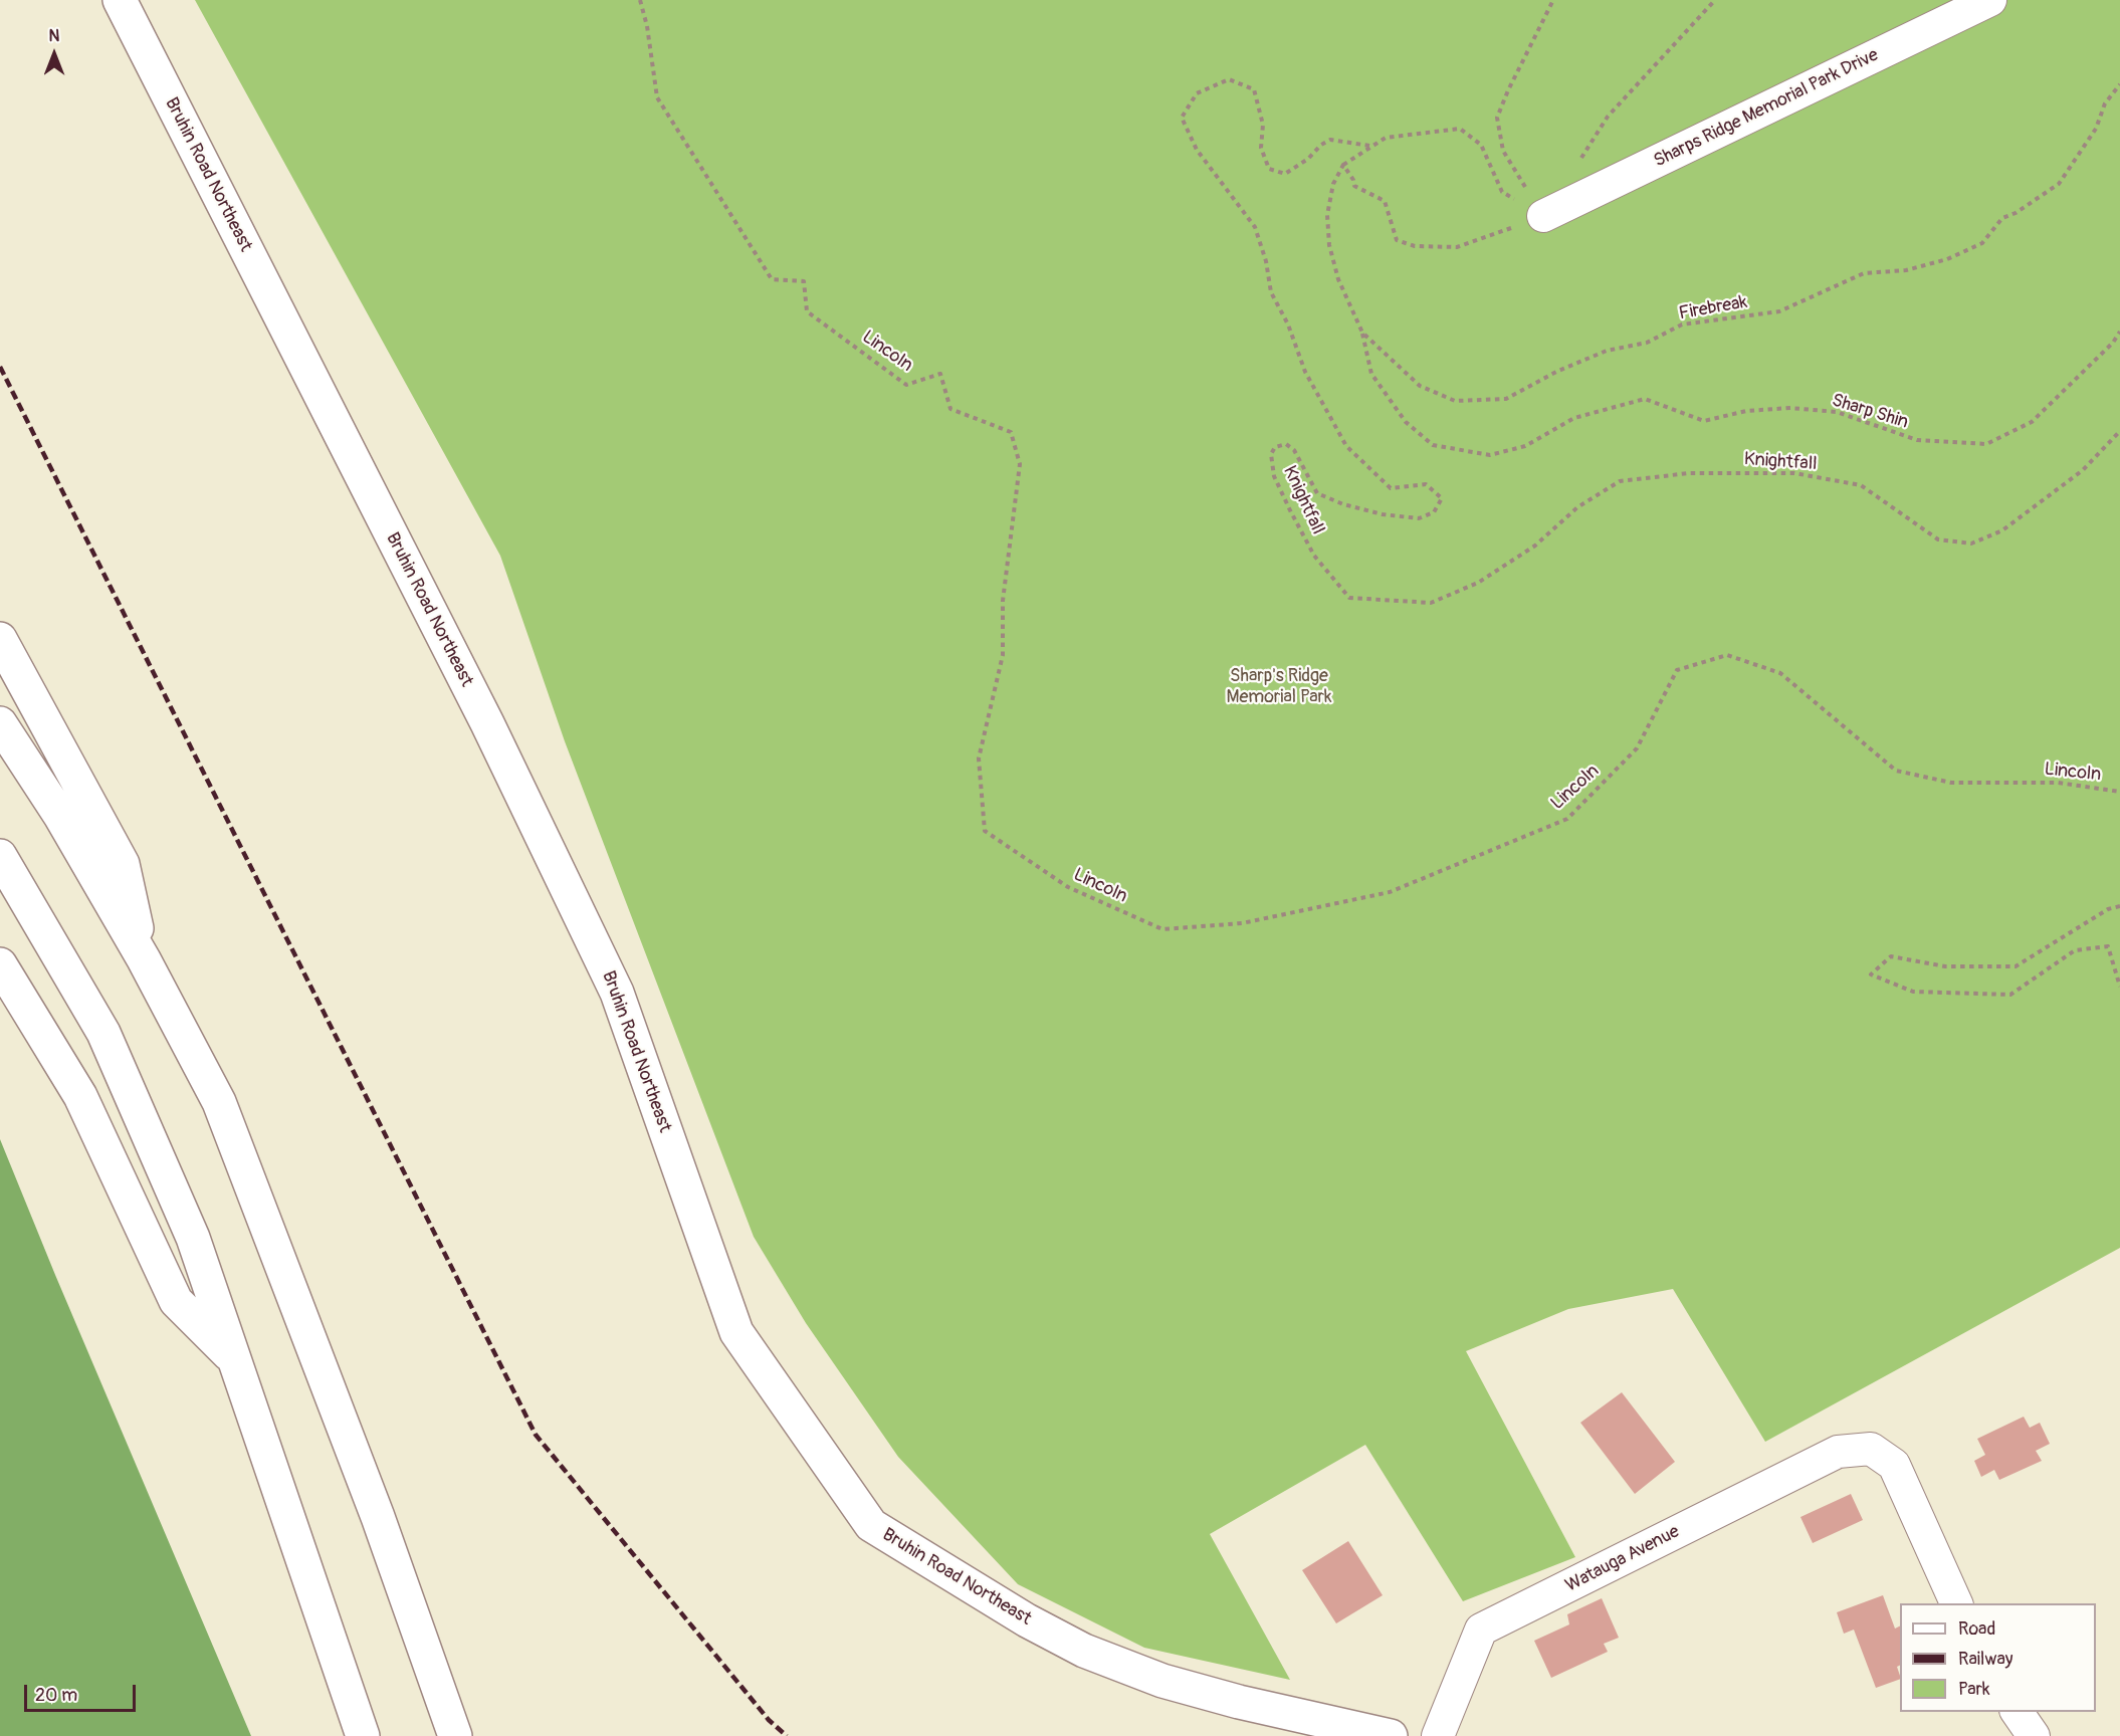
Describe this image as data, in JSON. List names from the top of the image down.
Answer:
{
  "streets": {
    "main road": ["Bruhin Road Northeast"],
    "street": ["Sharps Ridge Memorial Park Drive", "Watauga Avenue"],
    "path": [
      "Firebreak",
      "Lincoln",
      "Sharp Shin",
      "Knightfall"
    ]
  },
  "crossings": [
    ["Firebreak", "Sharp Shin"]
  ],
  "parks": ["Sharp's Ridge Memorial Park"],
  "legend": ["Road", "Railway", "Park"],
  "scale_bar": "20 m",
  "north": "top"
}
